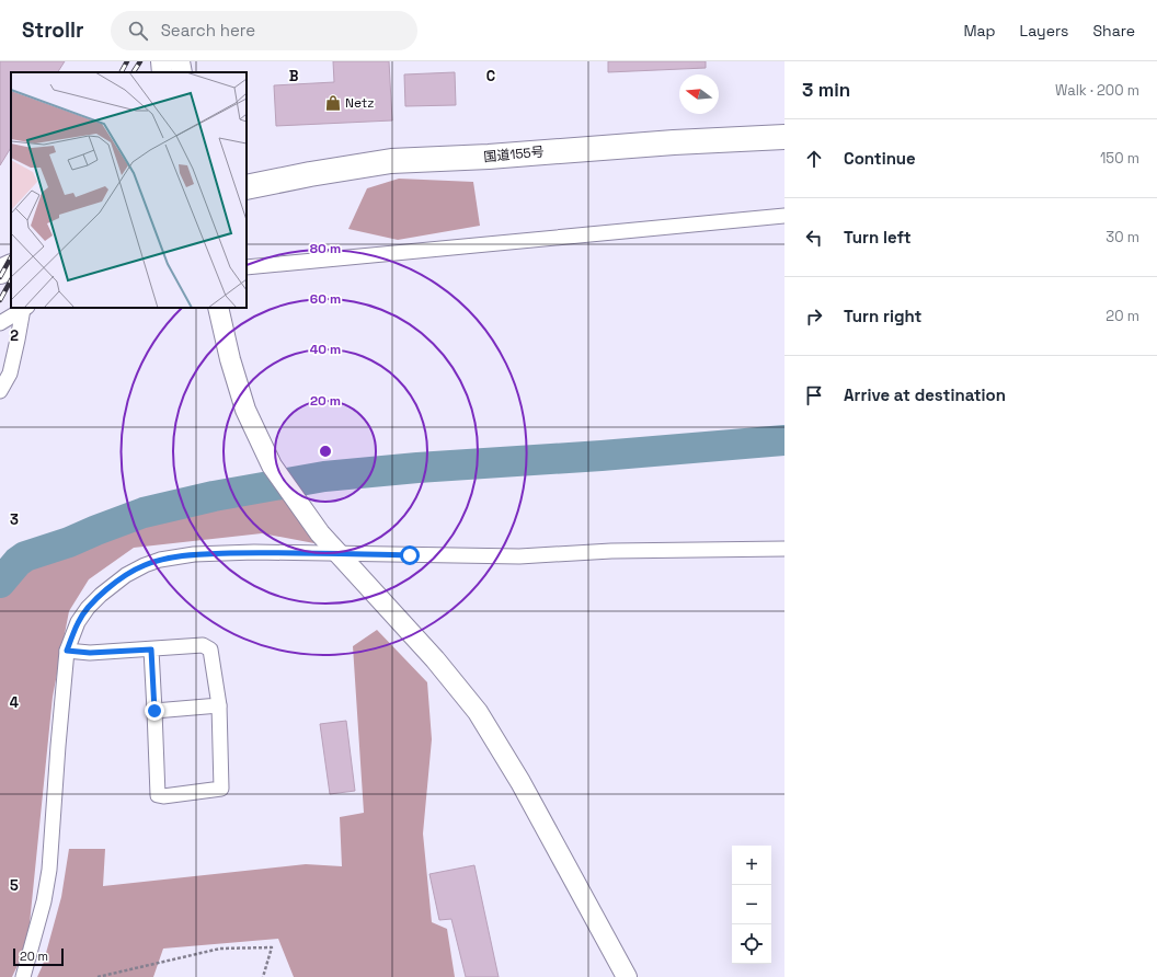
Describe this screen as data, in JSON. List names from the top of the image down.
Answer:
{
  "streets": {
    "highway": ["国道155号"]
  },
  "places": {
    "shop": ["Netz"]
  },
  "scale_bar": "20 m",
  "north": "left",
  "page": {
    "header": "Strollr",
    "search": "Search here",
    "nav": ["Map", "Layers", "Share"],
    "heading": ["3 min", "Walk · 200 m"],
    "list": [
      ["Continue", "150 m"],
      ["Turn left", "30 m"],
      ["Turn right", "20 m"],
      "Arrive at destination"
    ],
    "map_buttons": ["+", "−"],
    "scale": "20 m"
  },
  "grid": {
    "columns": ["B", "C"],
    "rows": [
      "2",
      "3",
      "4",
      "5"
    ]
  },
  "rings": [
    "80 m",
    "60 m",
    "40 m",
    "20 m"
  ]
}
